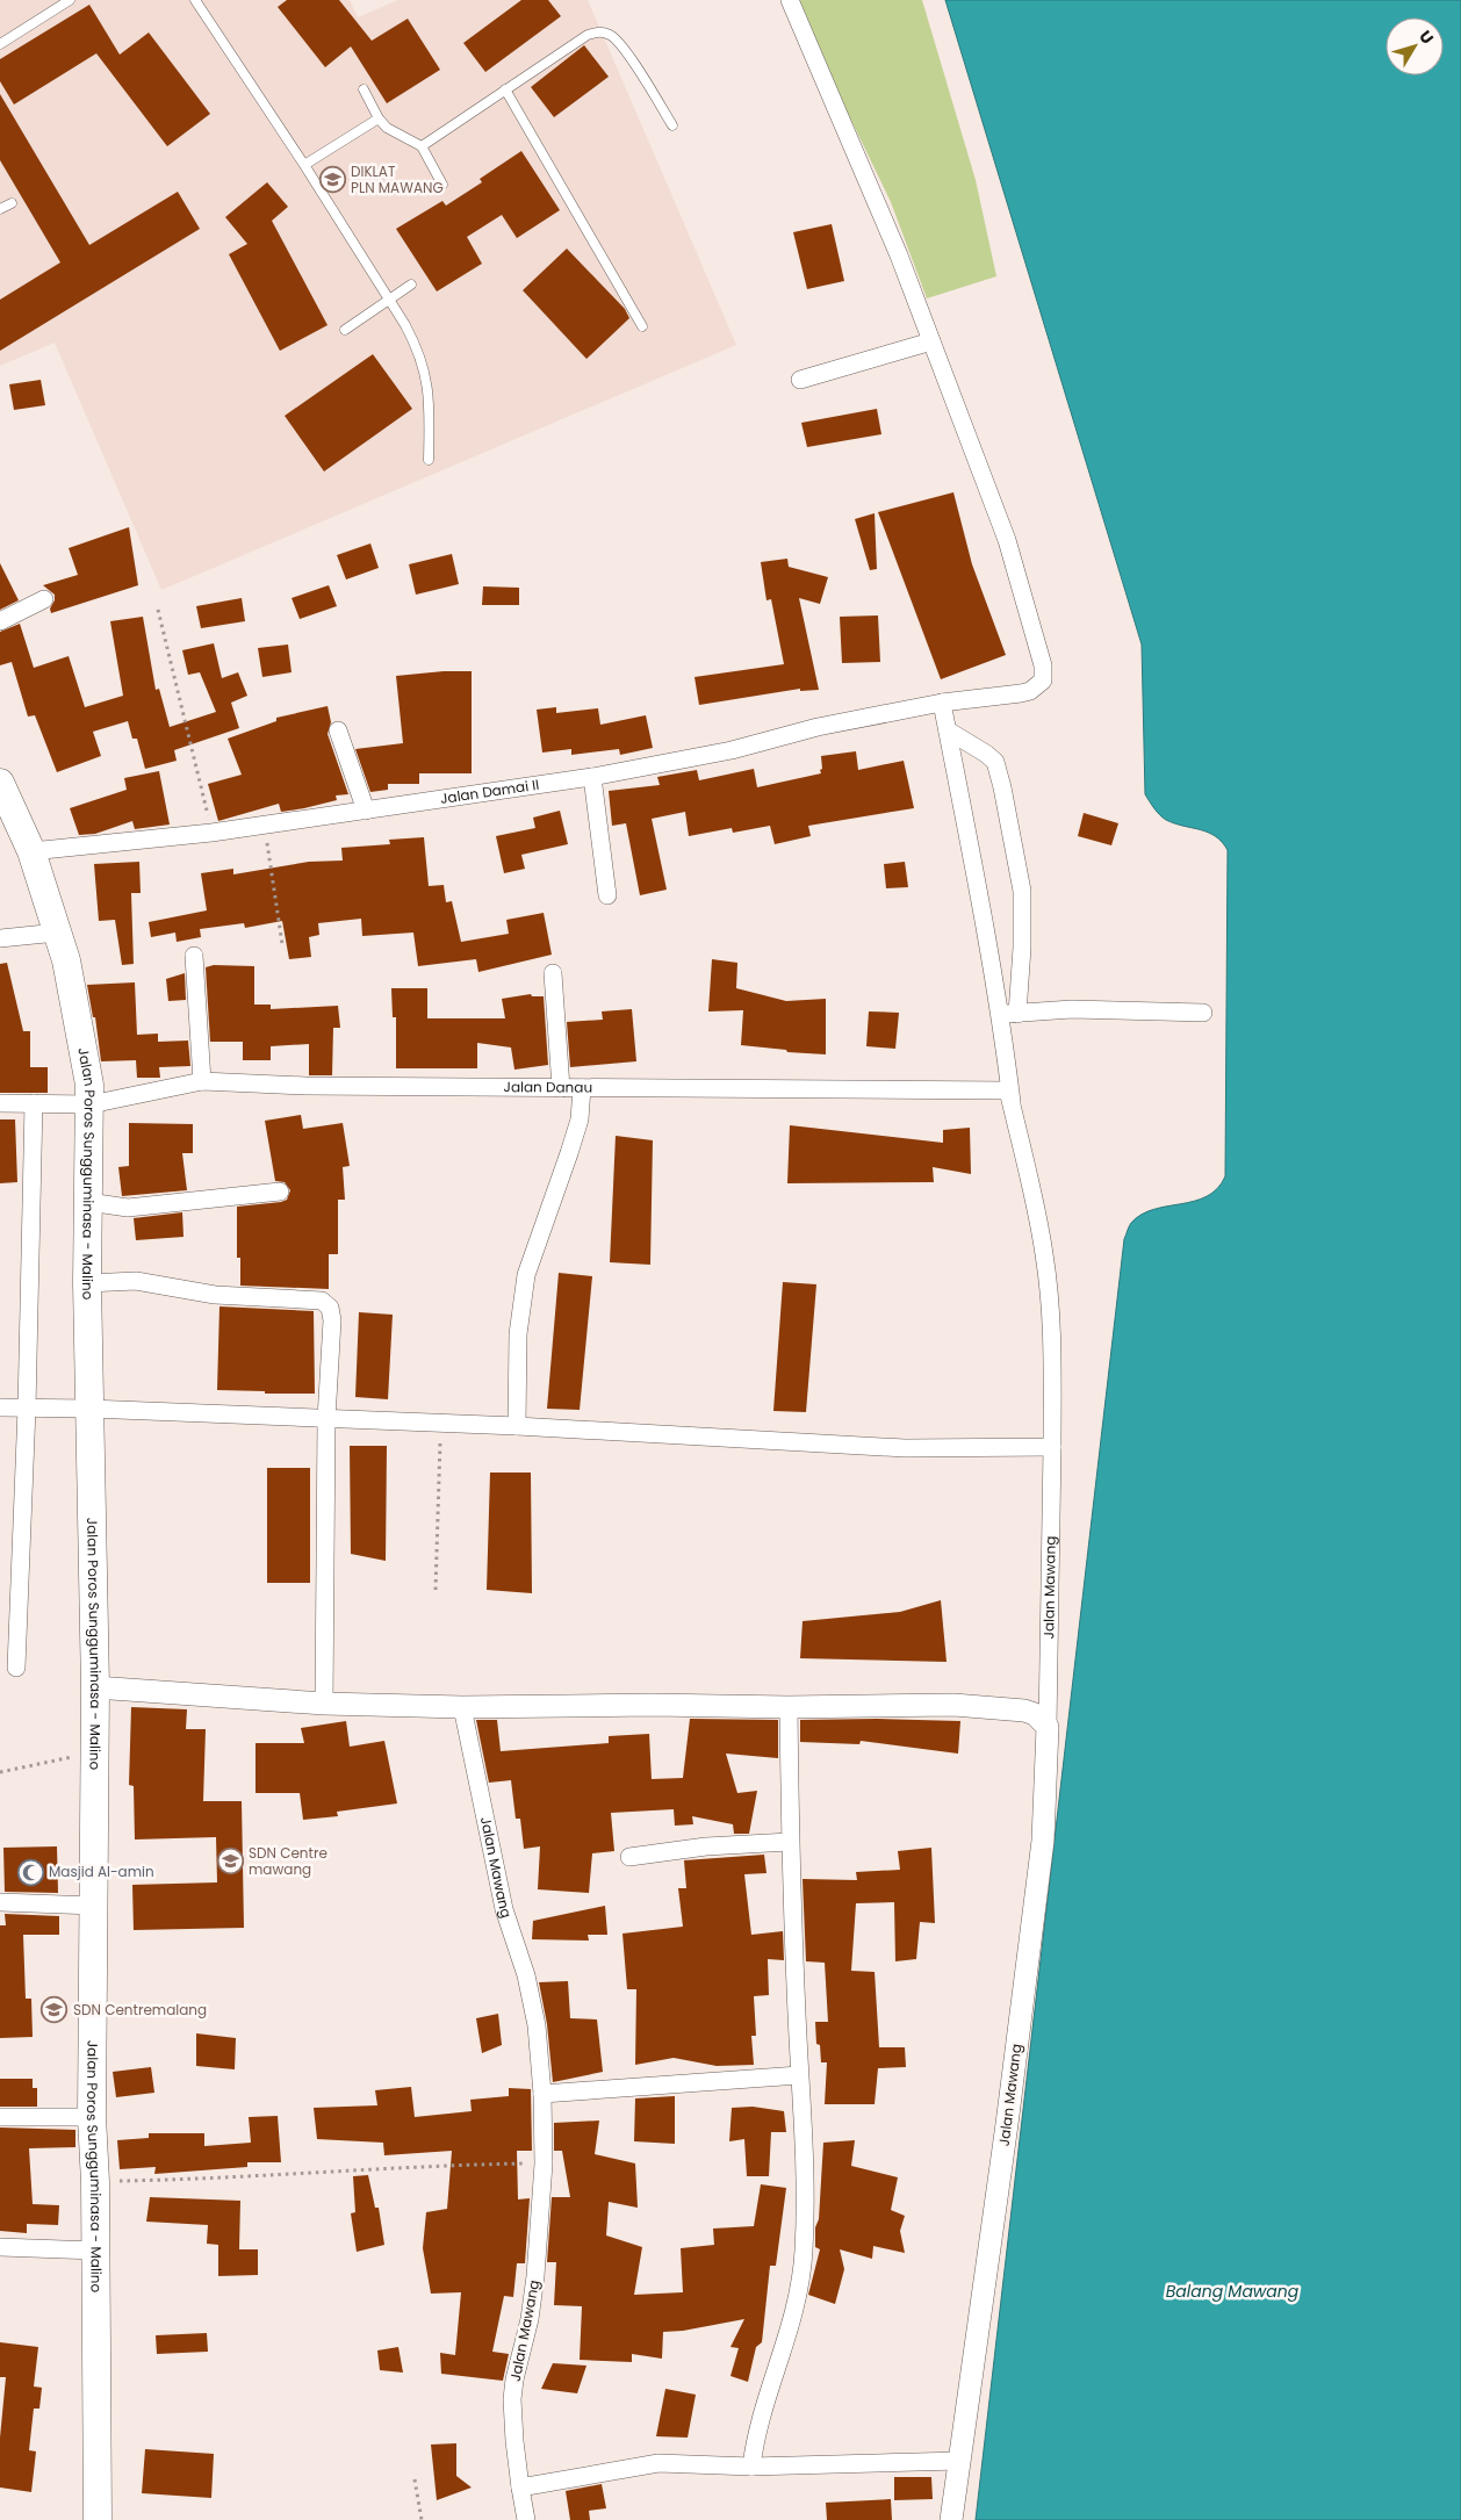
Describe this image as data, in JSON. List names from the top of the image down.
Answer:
{
  "streets": {
    "main road": ["Jalan Poros Sungguminasa - Malino"],
    "street": ["Jalan Damai II", "Jalan Danau", "Jalan Mawang"]
  },
  "crossings": [
    ["Jalan Damai II", "Jalan Poros Sungguminasa - Malino"],
    ["Jalan Danau", "Jalan Poros Sungguminasa - Malino"],
    ["Jalan Danau", "Jalan Mawang"]
  ],
  "water": ["Balang Mawang"],
  "places": {
    "school or university": ["DIKLAT PLN MAWANG", "SDN Centre mawang", "SDN Centremalang"],
    "mosque": ["Masjid Al-amin"]
  },
  "north": "top right"
}
